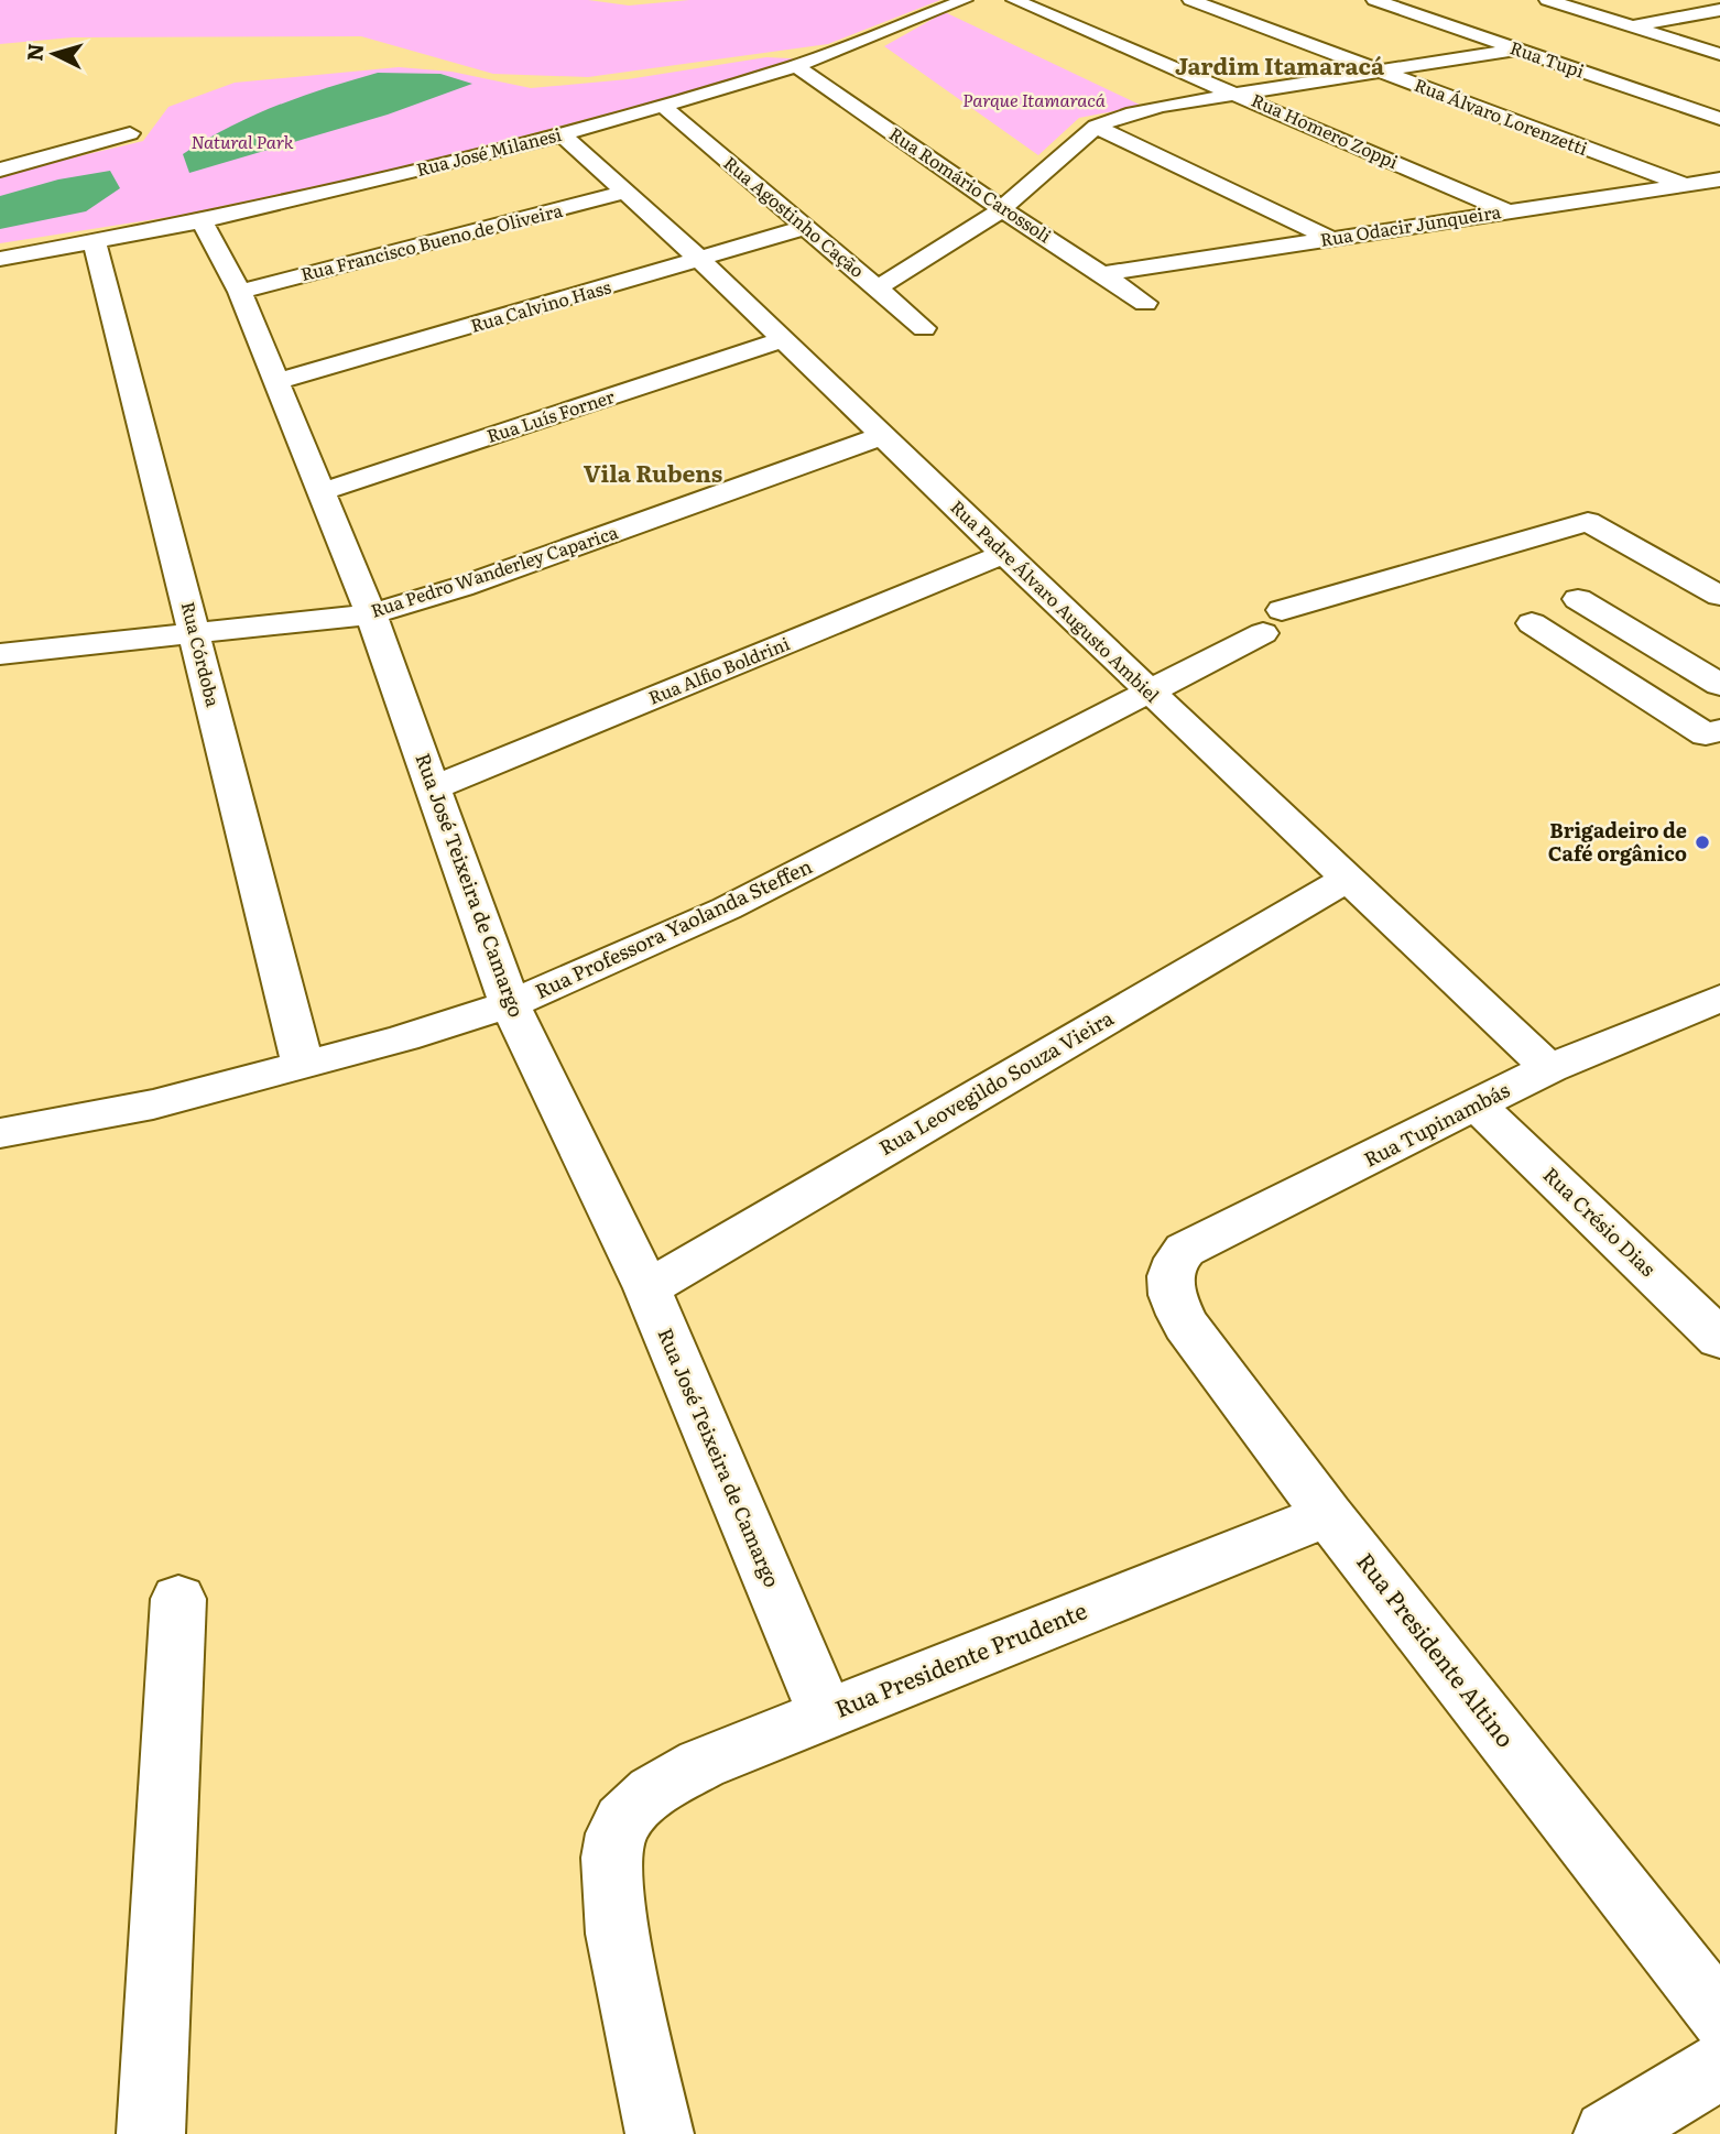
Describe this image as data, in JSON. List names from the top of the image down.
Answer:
{
  "streets": {
    "street": [
      "Rua Tupi",
      "Rua Álvaro Lorenzetti",
      "Rua Homero Zoppi",
      "Rua José Milanesi",
      "Rua Romário Carossoli",
      "Rua Agostinho Cação",
      "Rua Odacir Junqueira",
      "Rua Francisco Bueno de Oliveira",
      "Rua Calvino Hass",
      "Rua Luís Forner",
      "Rua Pedro Wanderley Caparica",
      "Rua Padre Álvaro Augusto Ambiel",
      "Rua Córdoba",
      "Rua Alfio Boldrini",
      "Rua José Teixeira de Camargo",
      "Rua Professora Yaolanda Steffen",
      "Rua Leovegildo Souza Vieira",
      "Rua Tupinambás",
      "Rua Crésio Dias",
      "Rua Presidente Altino",
      "Rua Presidente Prudente"
    ]
  },
  "crossings": [
    ["Rua Álvaro Lorenzetti", "Rua Odacir Junqueira"],
    ["Rua Homero Zoppi", "Rua Odacir Junqueira"],
    ["Rua José Milanesi", "Rua Romário Carossoli"],
    ["Rua José Milanesi", "Rua Agostinho Cação"],
    ["Rua José Milanesi", "Rua Padre Álvaro Augusto Ambiel"],
    ["Rua José Milanesi", "Rua Córdoba"],
    ["Rua José Milanesi", "Rua José Teixeira de Camargo"],
    ["Rua Romário Carossoli", "Rua Odacir Junqueira"],
    ["Rua Agostinho Cação", "Rua Calvino Hass"],
    ["Rua Francisco Bueno de Oliveira", "Rua Padre Álvaro Augusto Ambiel"],
    ["Rua Francisco Bueno de Oliveira", "Rua José Teixeira de Camargo"],
    ["Rua Calvino Hass", "Rua Padre Álvaro Augusto Ambiel"],
    ["Rua Calvino Hass", "Rua José Teixeira de Camargo"],
    ["Rua Luís Forner", "Rua Padre Álvaro Augusto Ambiel"],
    ["Rua Luís Forner", "Rua José Teixeira de Camargo"],
    ["Rua Pedro Wanderley Caparica", "Rua Padre Álvaro Augusto Ambiel"],
    ["Rua Pedro Wanderley Caparica", "Rua Córdoba"],
    ["Rua Pedro Wanderley Caparica", "Rua José Teixeira de Camargo"],
    ["Rua Padre Álvaro Augusto Ambiel", "Rua Alfio Boldrini"],
    ["Rua Padre Álvaro Augusto Ambiel", "Rua Professora Yaolanda Steffen"],
    ["Rua Padre Álvaro Augusto Ambiel", "Rua Leovegildo Souza Vieira"],
    ["Rua Padre Álvaro Augusto Ambiel", "Rua Tupinambás"],
    ["Rua Córdoba", "Rua Professora Yaolanda Steffen"],
    ["Rua Alfio Boldrini", "Rua José Teixeira de Camargo"],
    ["Rua José Teixeira de Camargo", "Rua Professora Yaolanda Steffen"],
    ["Rua José Teixeira de Camargo", "Rua Leovegildo Souza Vieira"],
    ["Rua José Teixeira de Camargo", "Rua Presidente Prudente"],
    ["Rua Tupinambás", "Rua Crésio Dias"],
    ["Rua Tupinambás", "Rua Presidente Altino"],
    ["Rua Presidente Altino", "Rua Presidente Prudente"]
  ],
  "districts": ["Jardim Itamaracá", "Vila Rubens"],
  "parks": ["Parque Itamaracá", "Natural Park"],
  "places": ["Brigadeiro de Café orgânico"],
  "north": "left"
}
